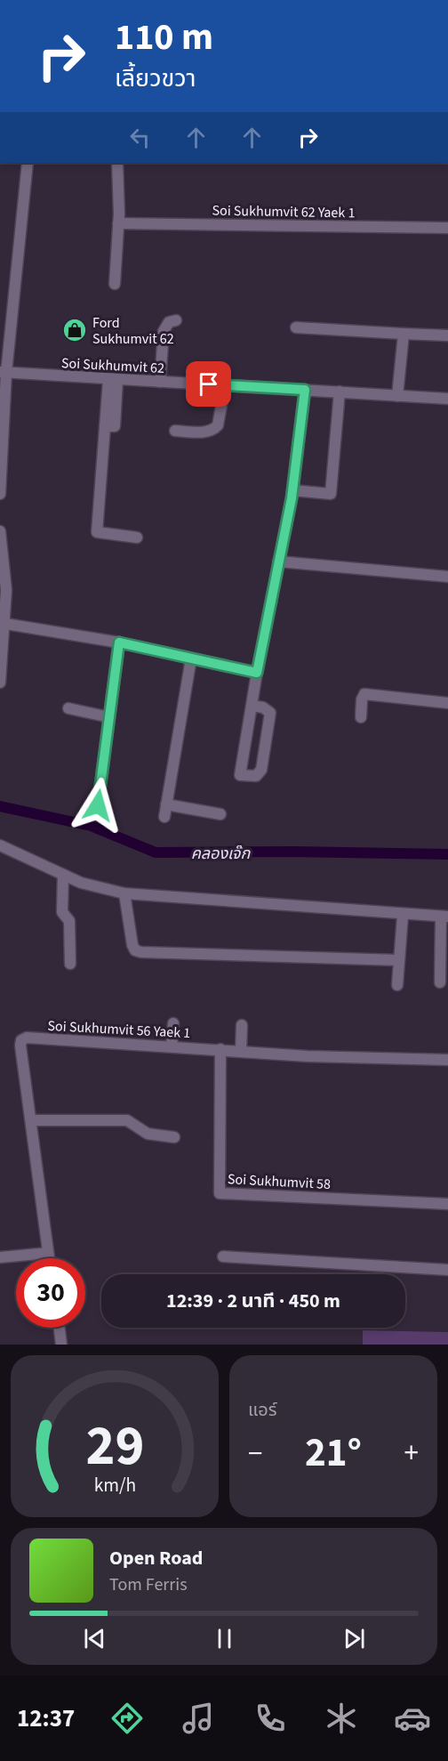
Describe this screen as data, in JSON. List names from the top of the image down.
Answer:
{
  "streets": {
    "street": [
      "Soi Sukhumvit 62 Yaek 1",
      "Soi Sukhumvit 62",
      "Soi Sukhumvit 56 Yaek 1",
      "Soi Sukhumvit 58"
    ]
  },
  "crossings": [
    ["Soi Sukhumvit 56 Yaek 1", "Soi Sukhumvit 58"]
  ],
  "water": ["คลองเจ๊ก"],
  "places": {
    "shop": ["Ford Sukhumvit 62"]
  },
  "page": {
    "turn": ["110 m", "เลี้ยวขวา"],
    "limit": "30",
    "trip": "12:39 · 2 นาที · 450 m",
    "tile": "แอร์",
    "heat": ["−", "21°", "+"],
    "song": ["Open Road", "Tom Ferris"],
    "tabs": "12:37",
    "gauge": ["29", "km/h"]
  }
}
